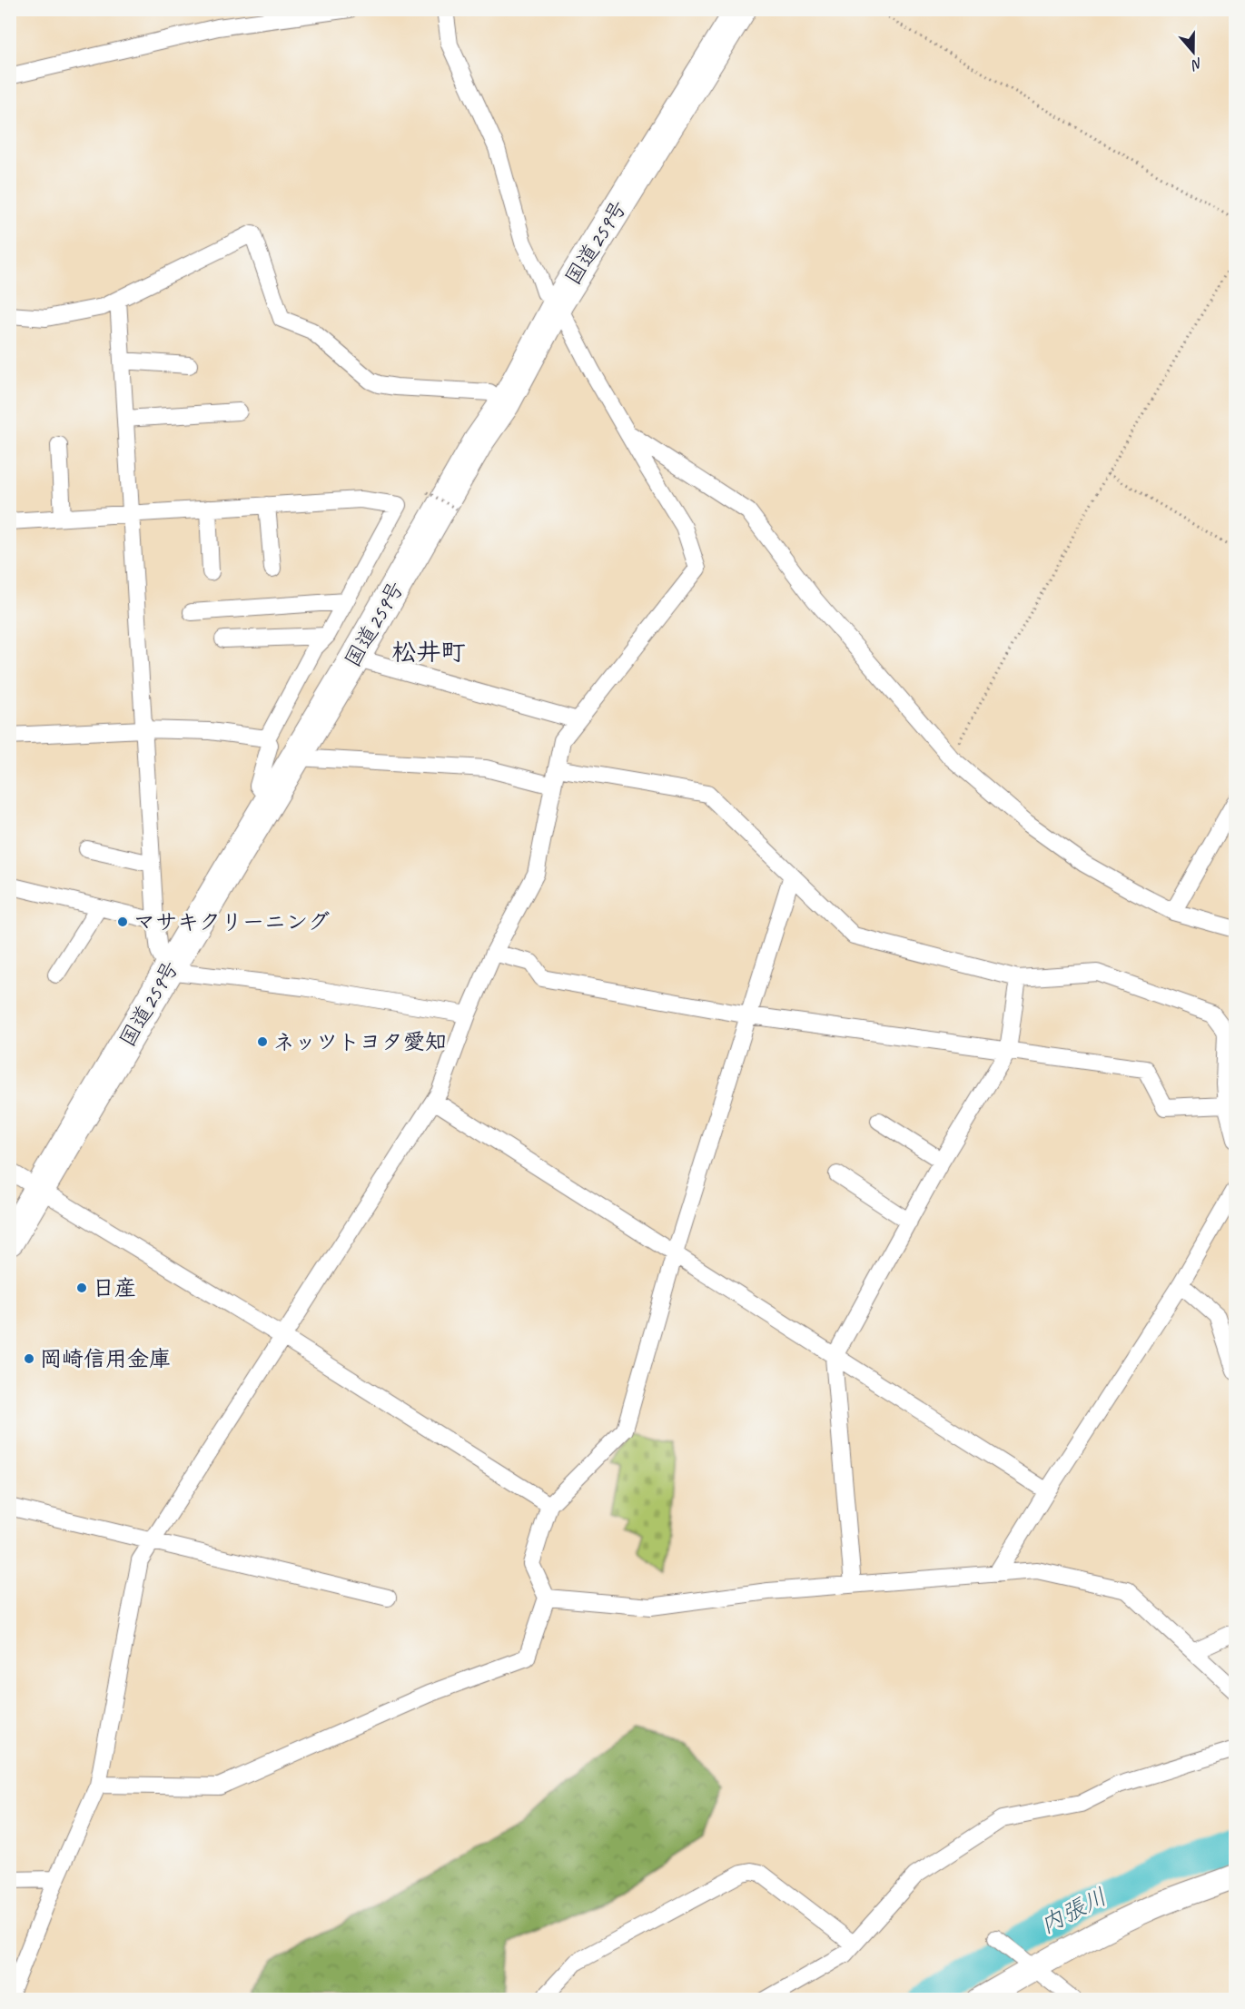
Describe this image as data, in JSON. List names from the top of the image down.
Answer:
{
  "streets": {
    "highway": ["国道259号"]
  },
  "districts": ["松井町"],
  "water": ["内張川"],
  "places": [
    "マサキクリーニング",
    "ネッツトヨタ愛知",
    "日産",
    "岡崎信用金庫"
  ],
  "north": "bottom"
}
